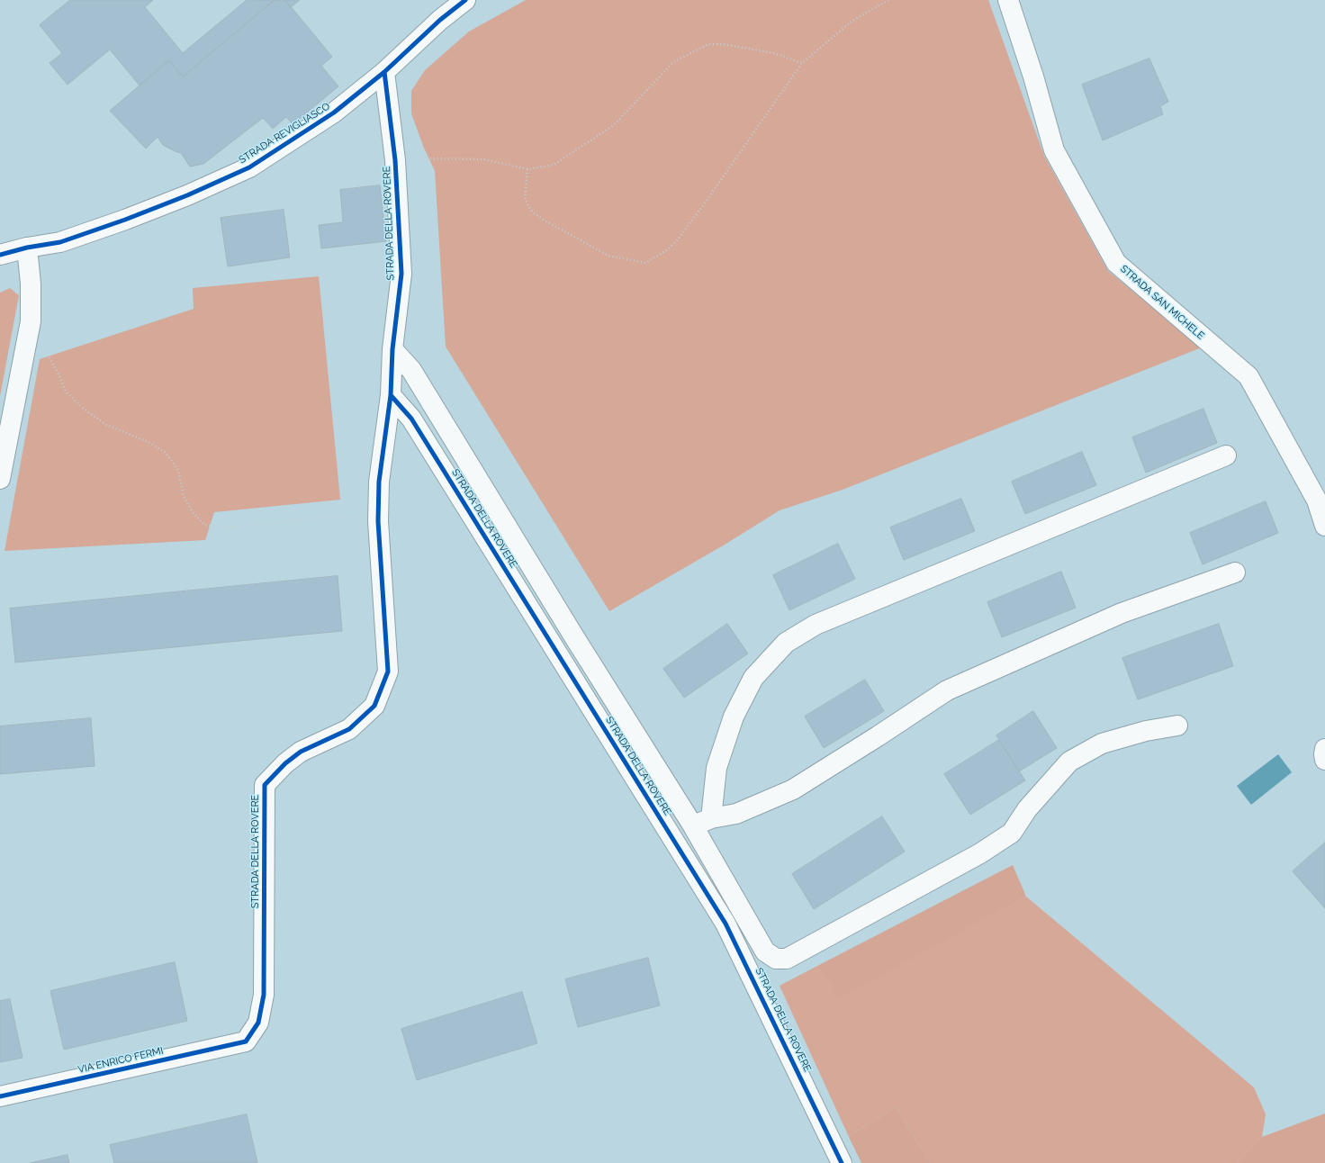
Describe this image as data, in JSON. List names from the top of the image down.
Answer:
{
  "streets": {
    "street": [
      "STRADA REVIGLIASCO",
      "STRADA DELLA ROVERE",
      "STRADA SAN MICHELE",
      "VIA ENRICO FERMI"
    ]
  },
  "crossings": [
    ["STRADA REVIGLIASCO", "STRADA DELLA ROVERE"],
    ["STRADA DELLA ROVERE", "VIA ENRICO FERMI"]
  ]
}
